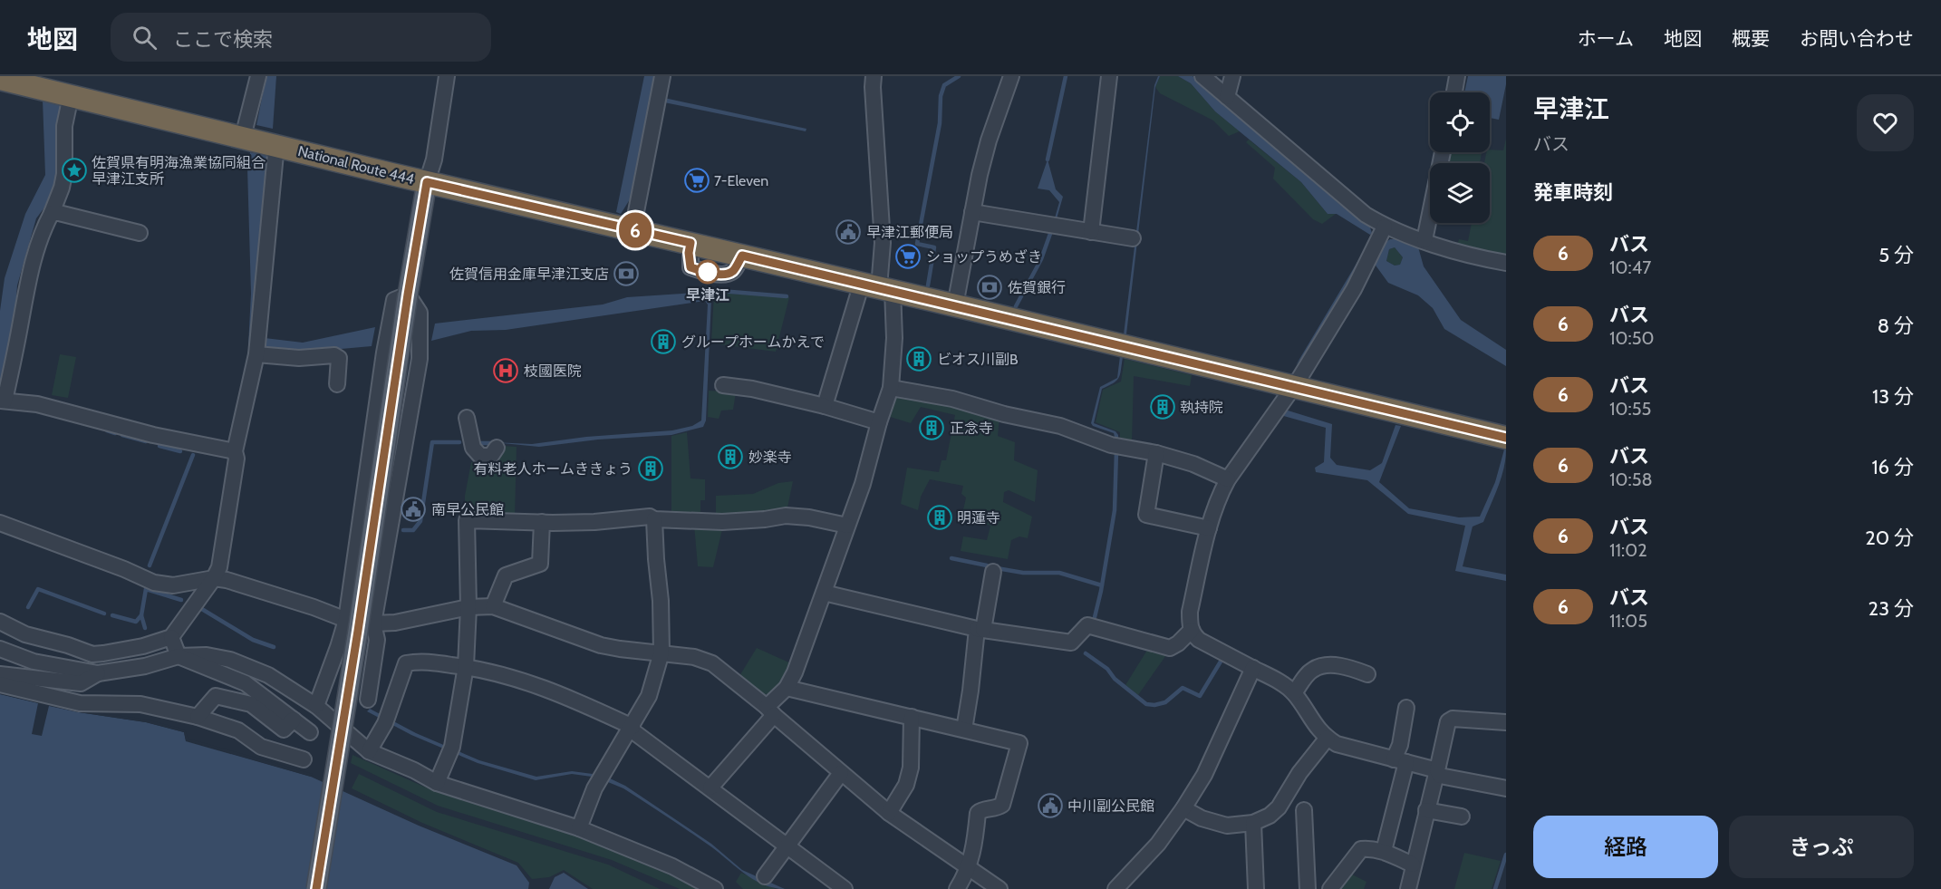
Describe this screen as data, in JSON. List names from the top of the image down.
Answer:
{
  "streets": {
    "highway": ["National Route 444"]
  },
  "places": {
    "place": ["佐賀県有明海漁業協同組合 早津江支所"],
    "supermarket": ["7-Eleven", "ショップうめざき"],
    "public building": ["早津江郵便局", "南早公民館", "中川副公民館"],
    "other": ["早津江"],
    "bank": ["佐賀信用金庫早津江支店", "佐賀銀行"],
    "building": [
      "グループホームかえで",
      "ビオス川副B",
      "執持院",
      "正念寺",
      "妙楽寺",
      "有料老人ホームききょう",
      "明蓮寺"
    ],
    "hospital": ["枝國医院"]
  },
  "lines": ["bus line 6"],
  "page": {
    "header": "地図",
    "search": "ここで検索",
    "nav": [
      "ホーム",
      "地図",
      "概要",
      "お問い合わせ"
    ],
    "on_map": "6",
    "heading": [
      ["早津江", "バス"],
      "発車時刻"
    ],
    "list": [
      {
        "mark": "6",
        "name": "バス",
        "note": "10:47",
        "value": "5 分"
      },
      {
        "mark": "6",
        "name": "バス",
        "note": "10:50",
        "value": "8 分"
      },
      {
        "mark": "6",
        "name": "バス",
        "note": "10:55",
        "value": "13 分"
      },
      {
        "mark": "6",
        "name": "バス",
        "note": "10:58",
        "value": "16 分"
      },
      {
        "mark": "6",
        "name": "バス",
        "note": "11:02",
        "value": "20 分"
      },
      {
        "mark": "6",
        "name": "バス",
        "note": "11:05",
        "value": "23 分"
      }
    ],
    "buttons": ["経路", "きっぷ"]
  }
}
